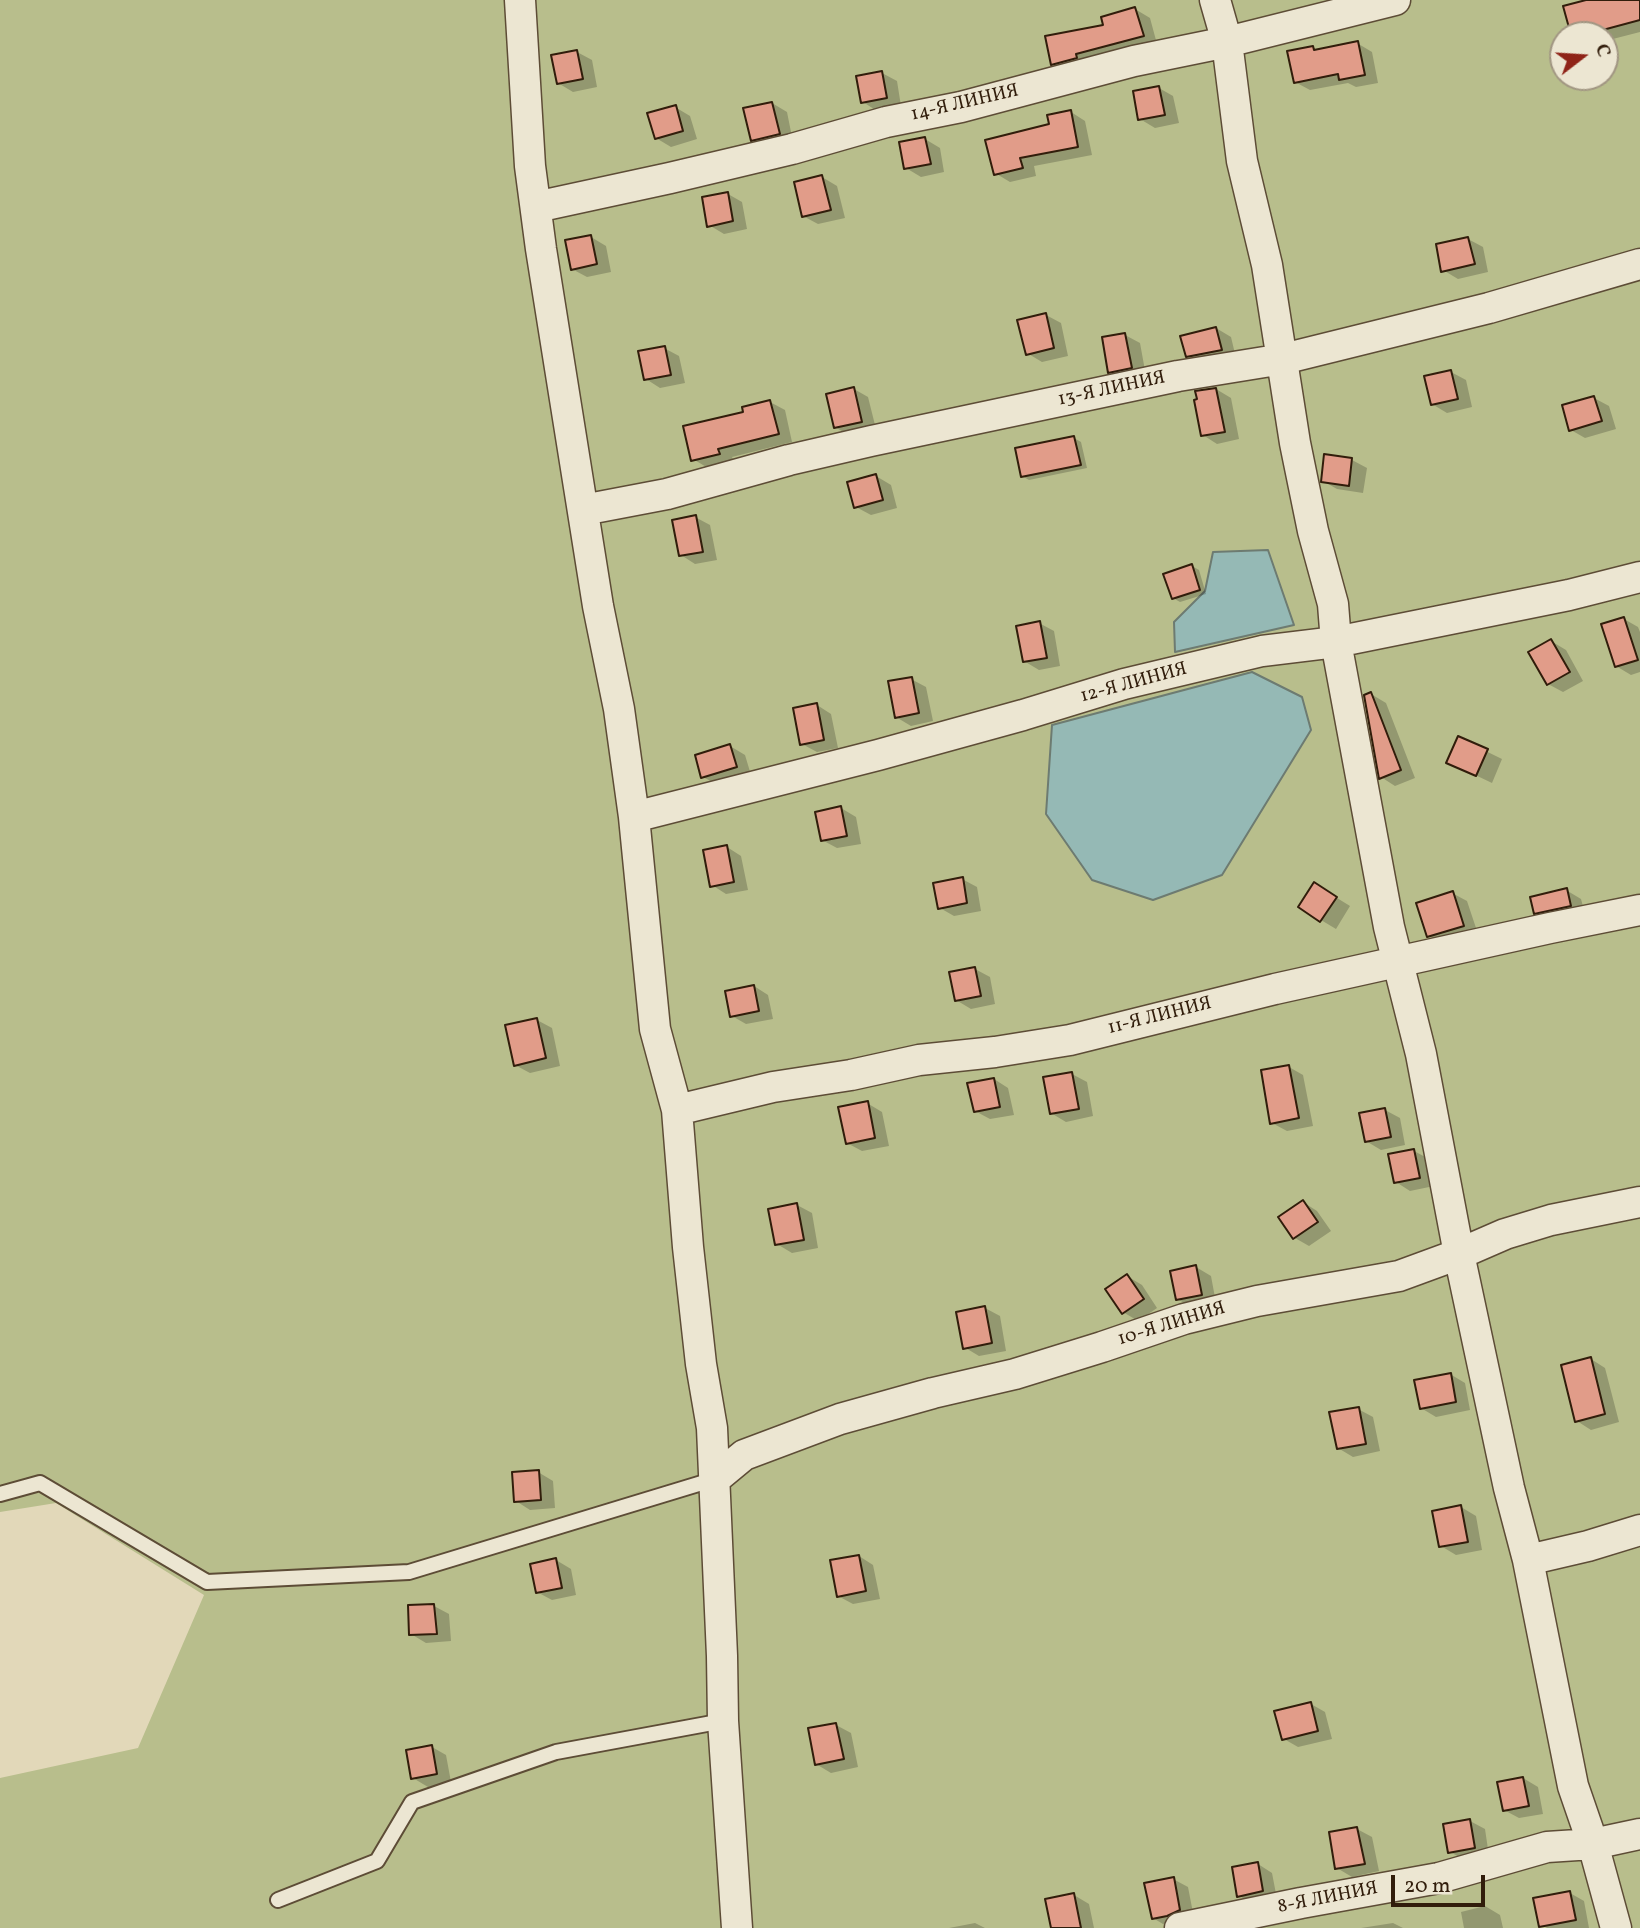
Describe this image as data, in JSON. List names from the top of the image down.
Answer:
{
  "streets": {
    "street": [
      "14-Я ЛИНИЯ",
      "13-Я ЛИНИЯ",
      "12-Я ЛИНИЯ",
      "11-Я ЛИНИЯ",
      "10-Я ЛИНИЯ",
      "8-Я ЛИНИЯ"
    ]
  },
  "scale_bar": "20 m",
  "north": "right"
}
